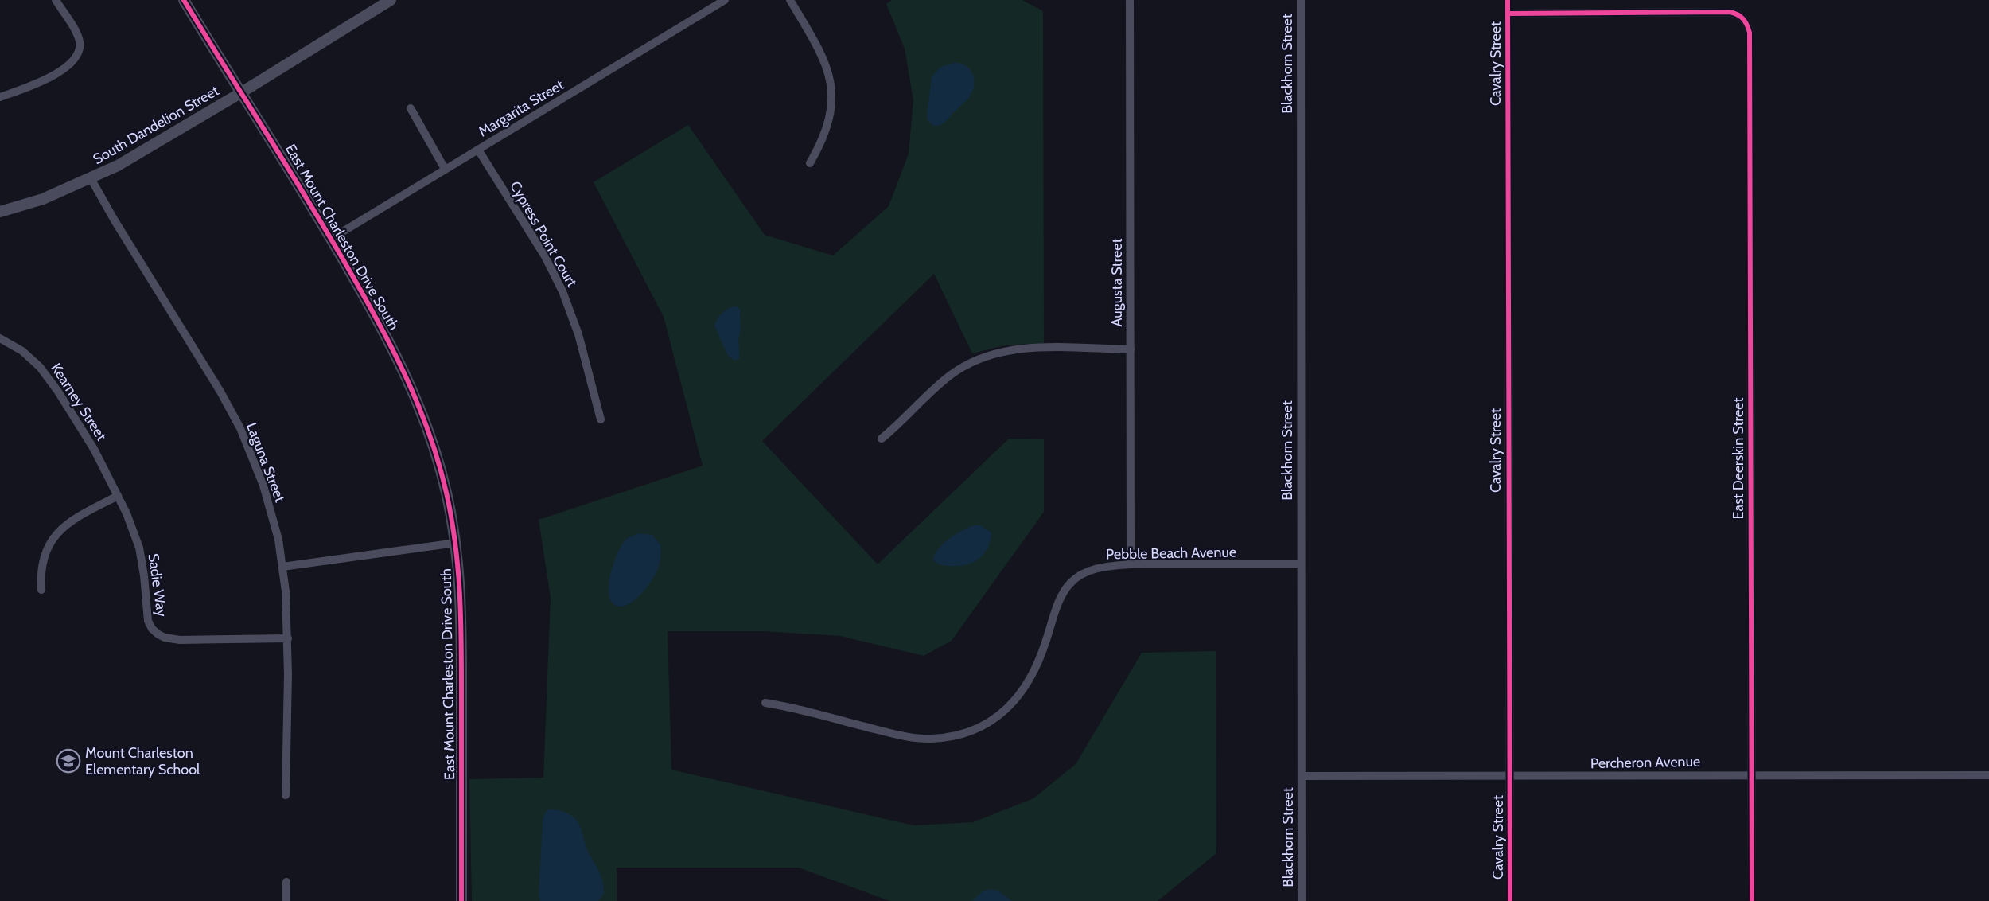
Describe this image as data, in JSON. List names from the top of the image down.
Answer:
{
  "streets": {
    "street": [
      "Blackhorn Street",
      "Cavalry Street",
      "Margarita Street",
      "South Dandelion Street",
      "Cypress Point Court",
      "East Mount Charleston Drive South",
      "Augusta Street",
      "Kearney Street",
      "East Deerskin Street",
      "Laguna Street",
      "Pebble Beach Avenue",
      "Sadie Way",
      "Percheron Avenue"
    ]
  },
  "crossings": [
    ["Blackhorn Street", "Pebble Beach Avenue"],
    ["Blackhorn Street", "Percheron Avenue"],
    ["Cavalry Street", "East Deerskin Street"],
    ["Cavalry Street", "Percheron Avenue"],
    ["Margarita Street", "Cypress Point Court"],
    ["Margarita Street", "East Mount Charleston Drive South"],
    ["South Dandelion Street", "East Mount Charleston Drive South"],
    ["South Dandelion Street", "Laguna Street"],
    ["Augusta Street", "Pebble Beach Avenue"],
    ["Kearney Street", "Sadie Way"],
    ["East Deerskin Street", "Percheron Avenue"],
    ["Laguna Street", "Sadie Way"]
  ],
  "places": {
    "school or university": ["Mount Charleston Elementary School"]
  }
}
